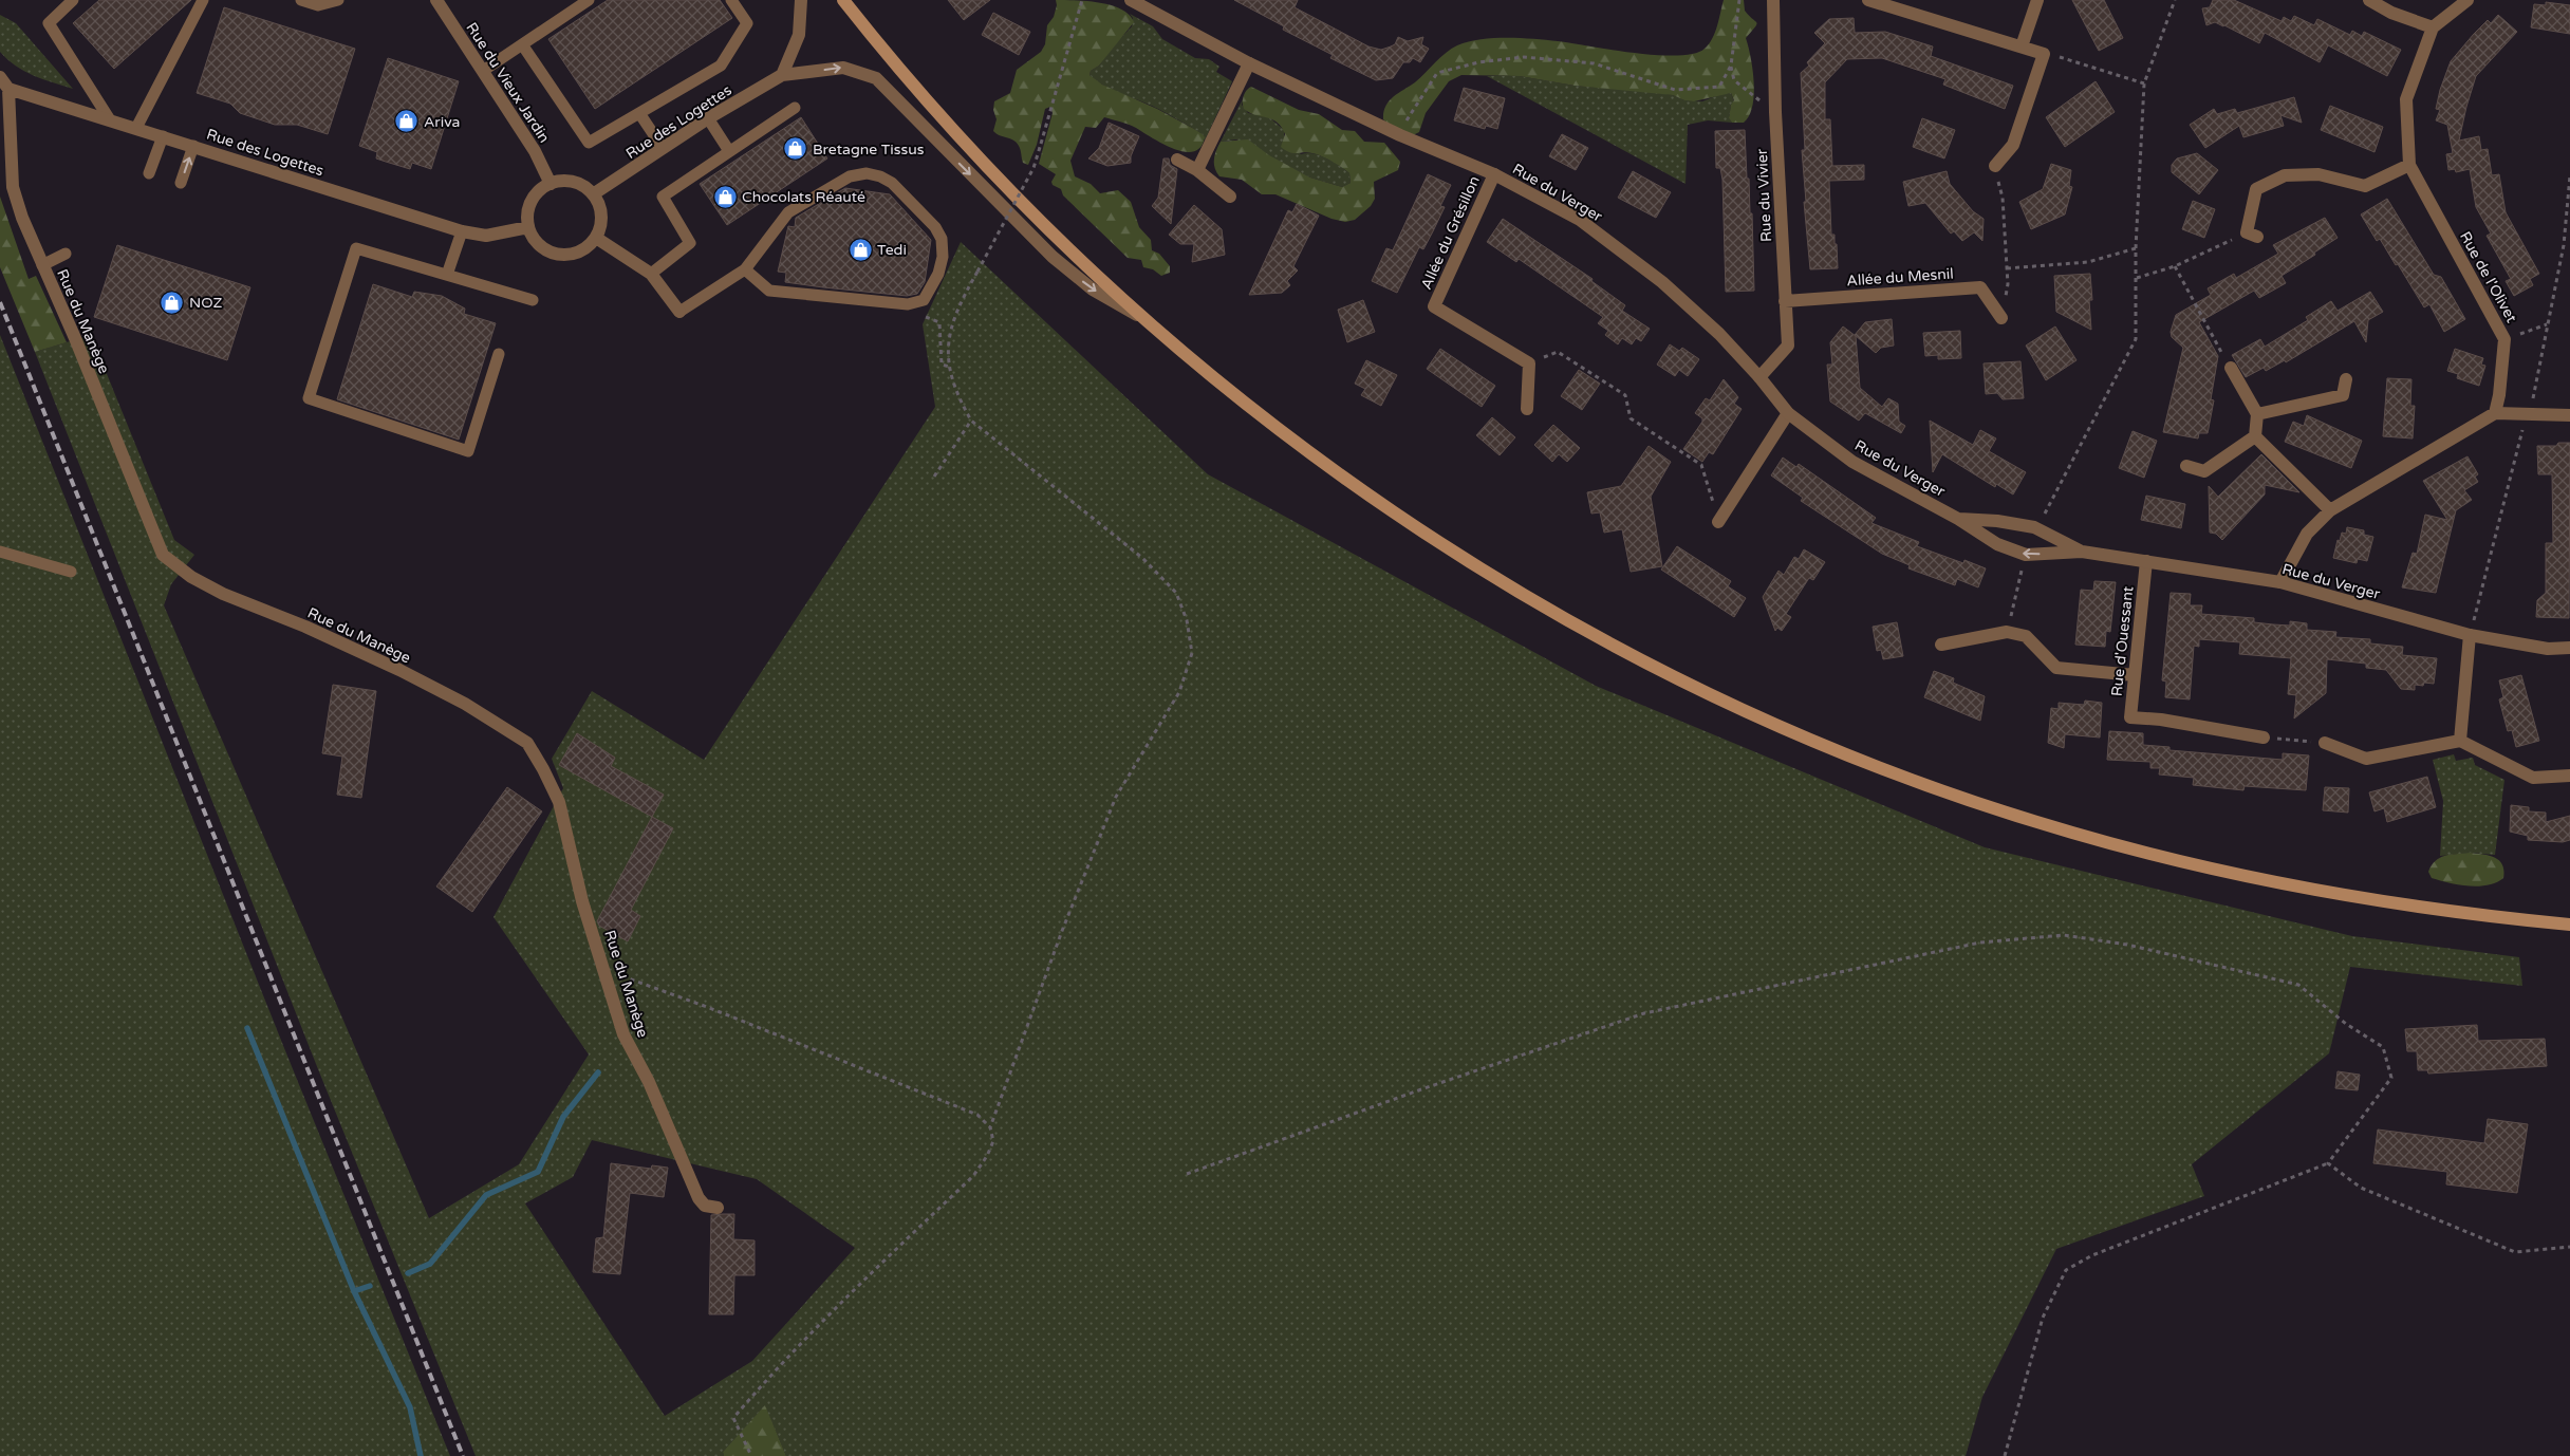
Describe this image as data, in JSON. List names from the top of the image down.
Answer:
{
  "streets": {
    "street": [
      "Rue du Vieux Jardin",
      "Rue des Logettes",
      "Rue du Verger",
      "Rue du Vivier",
      "Allée du Grésillon",
      "Allée du Mesnil",
      "Rue de l'Olivet",
      "Rue du Manège",
      "Rue d'Ouessant"
    ]
  },
  "crossings": [
    ["Rue du Vieux Jardin", "Rue des Logettes"],
    ["Rue des Logettes", "Rue du Manège"],
    ["Rue du Verger", "Rue du Vivier"],
    ["Rue du Verger", "Allée du Grésillon"],
    ["Rue du Verger", "Rue d'Ouessant"],
    ["Rue du Vivier", "Allée du Mesnil"]
  ],
  "places": {
    "shop": [
      "Ariva",
      "Bretagne Tissus",
      "Chocolats Réauté",
      "Tedi",
      "NOZ"
    ]
  }
}
